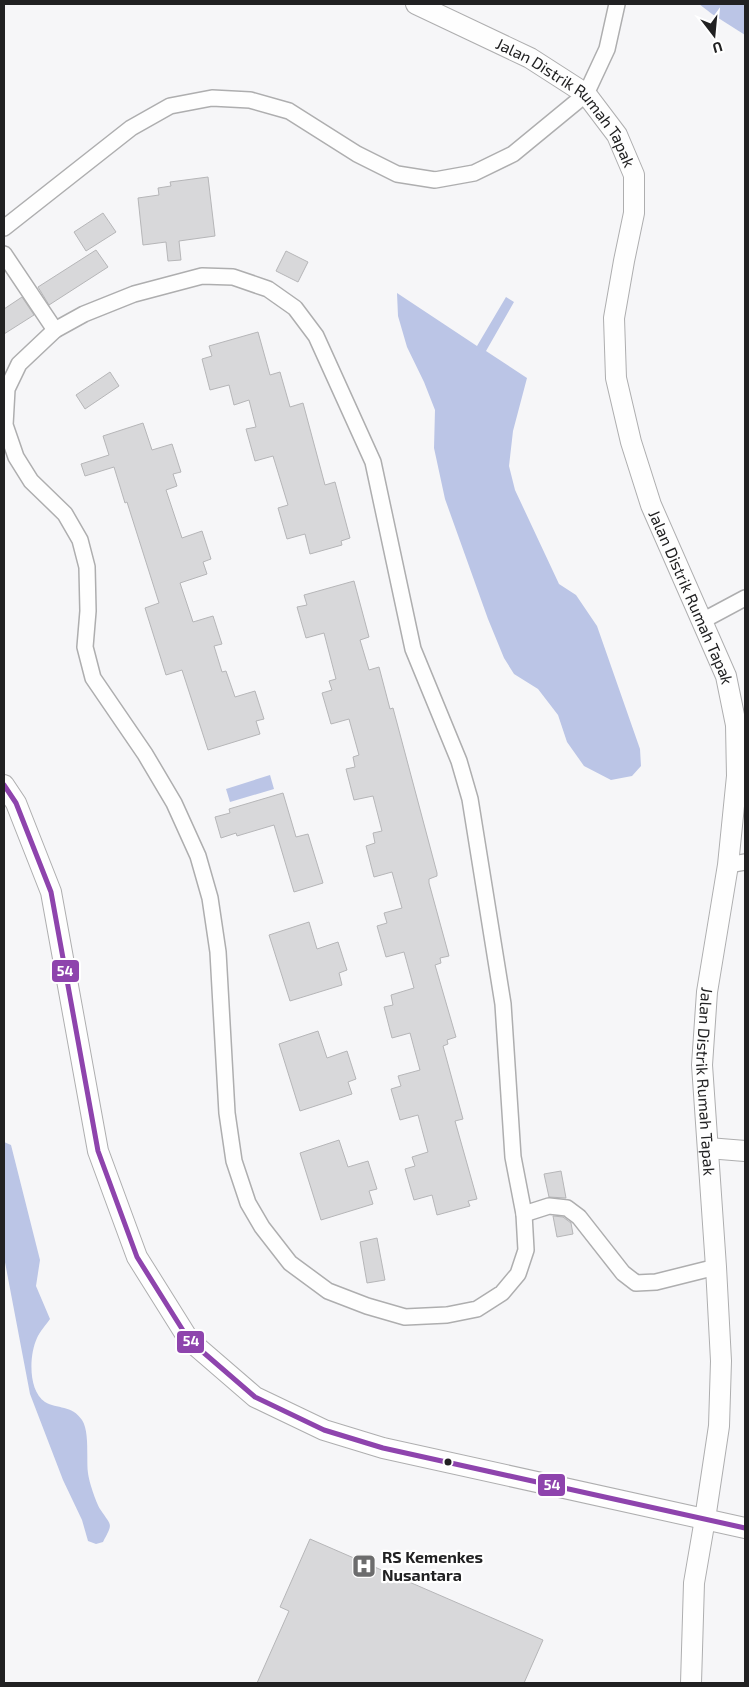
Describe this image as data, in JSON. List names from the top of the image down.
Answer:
{
  "streets": {
    "street": ["Jalan Distrik Rumah Tapak"]
  },
  "places": {
    "hospital": ["RS Kemenkes Nusantara"]
  },
  "lines": ["transit line 54"],
  "north": "bottom"
}
